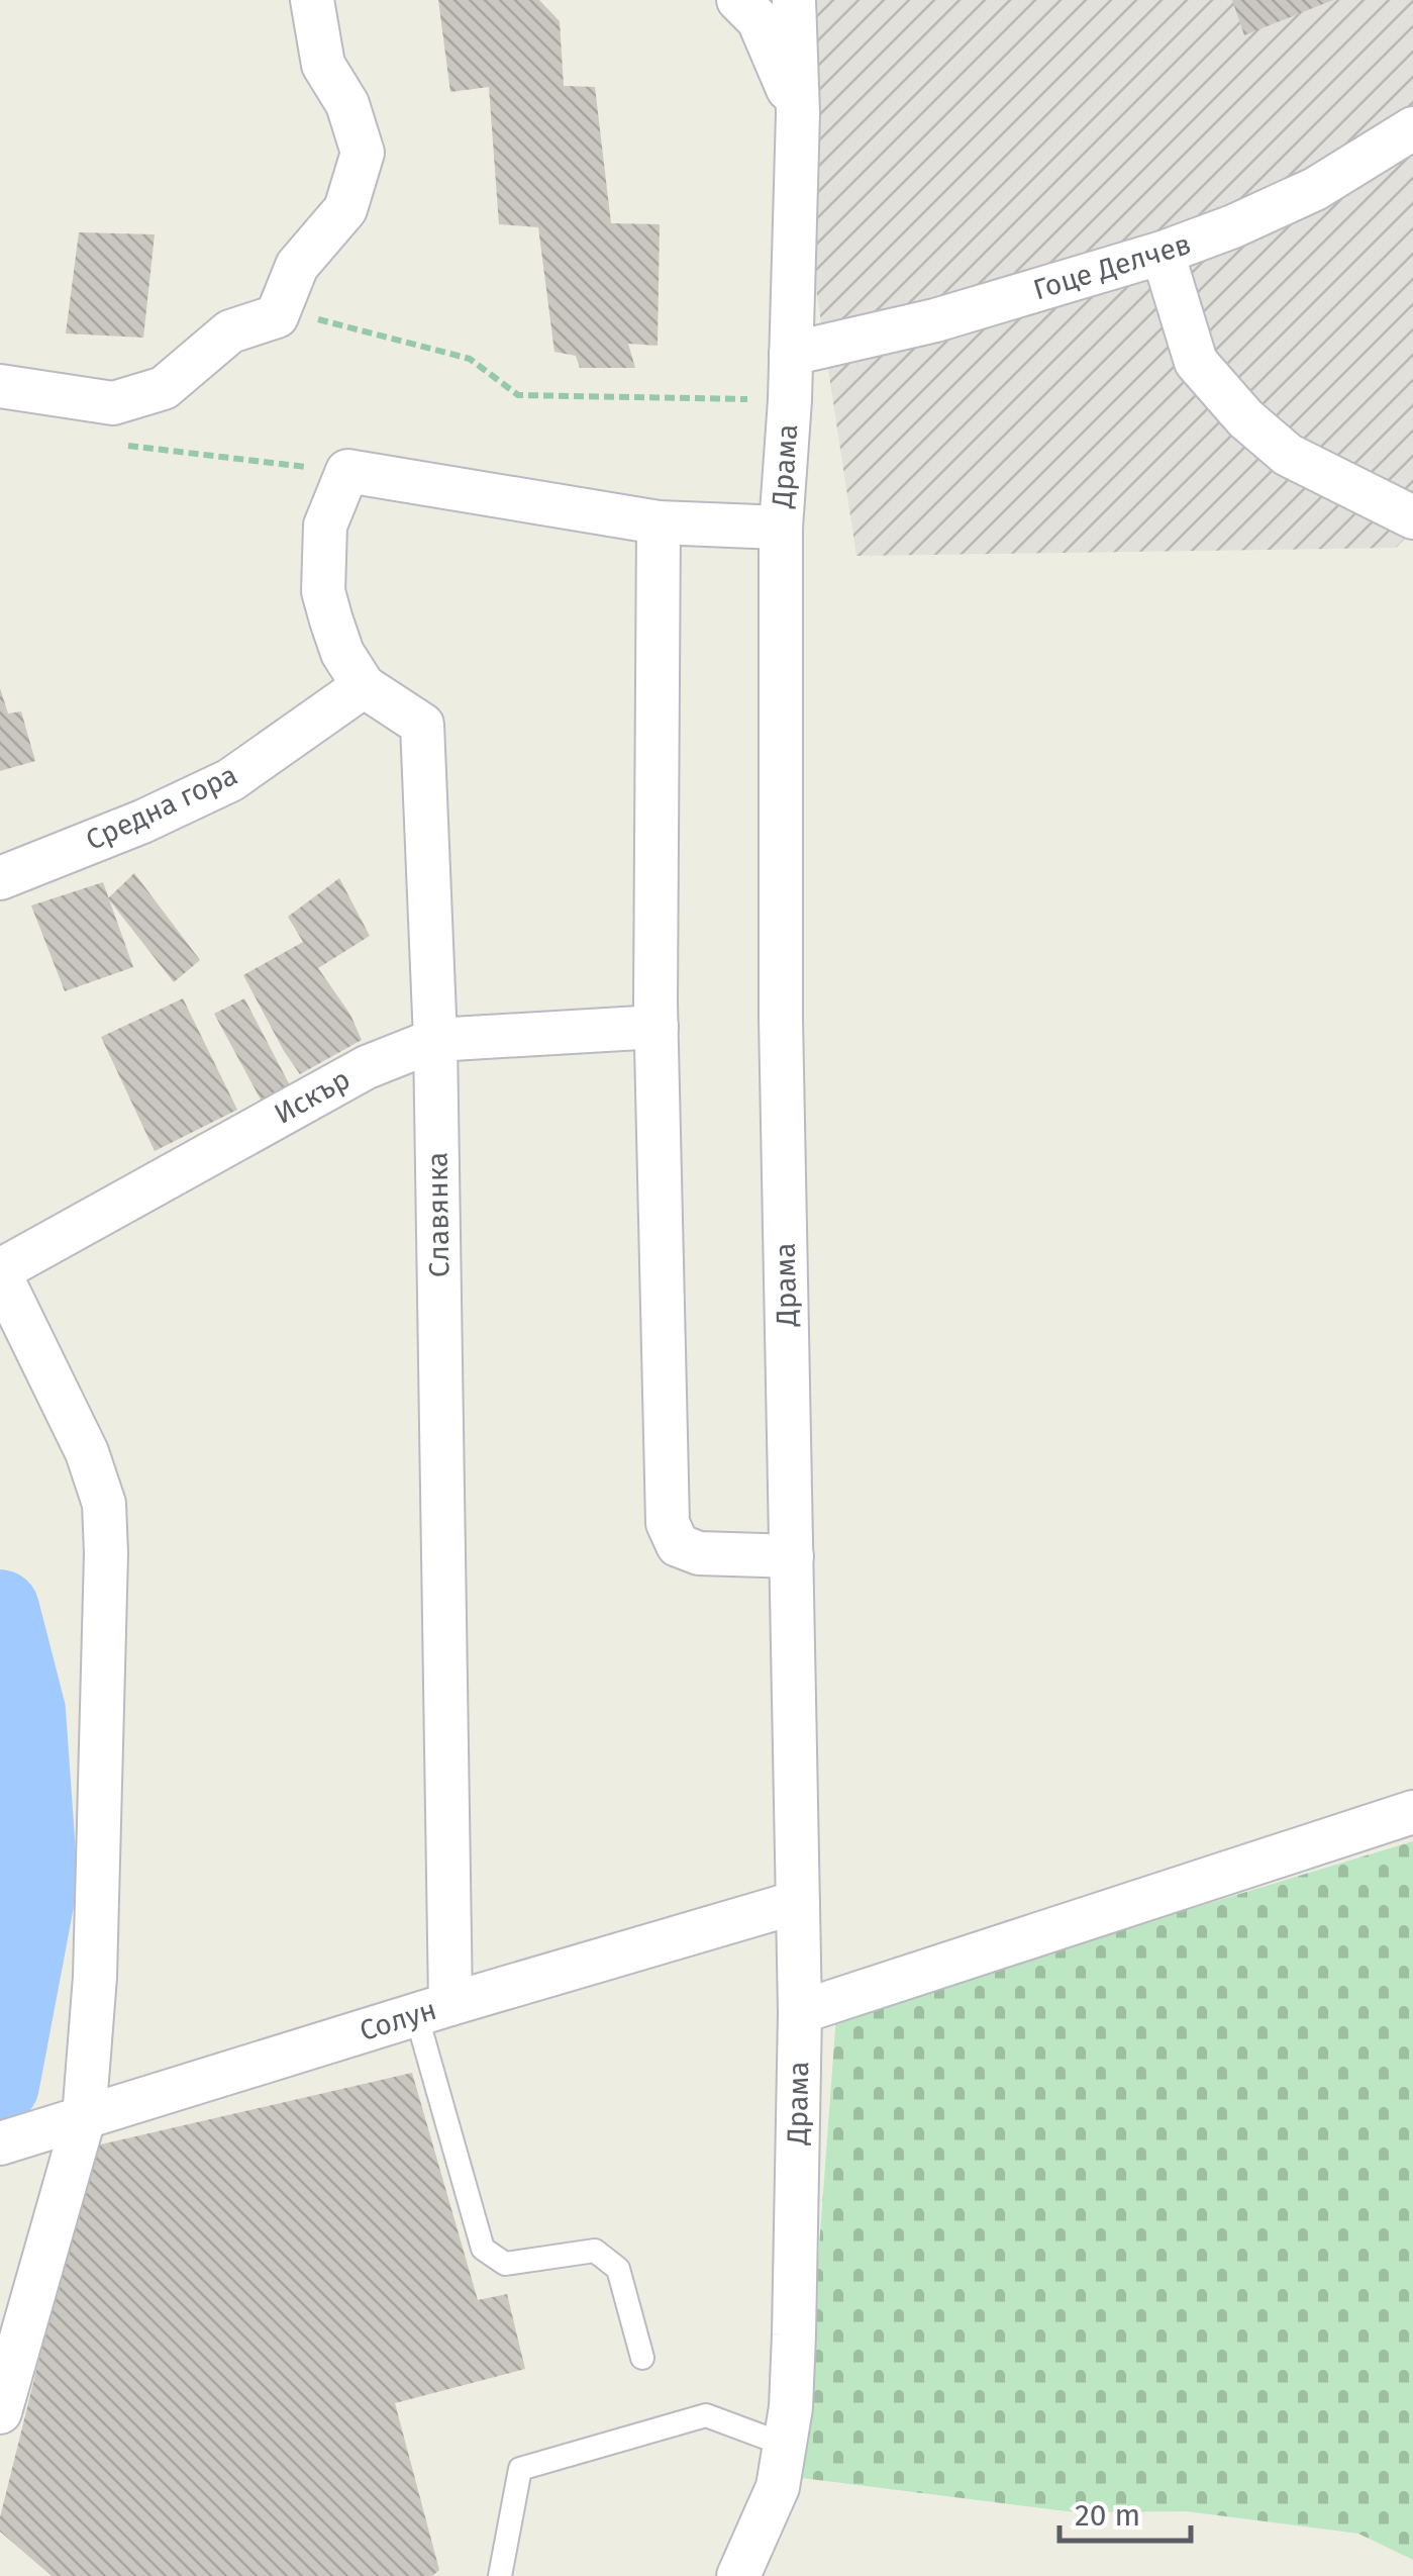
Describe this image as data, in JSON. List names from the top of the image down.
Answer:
{
  "streets": {
    "street": [
      "Гоце Делчев",
      "Драма",
      "Средна гора",
      "Искър",
      "Славянка",
      "Солун"
    ]
  },
  "crossings": [
    ["Гоце Делчев", "Драма"],
    ["Драма", "Солун"],
    ["Средна гора", "Славянка"],
    ["Искър", "Славянка"],
    ["Славянка", "Солун"]
  ],
  "scale_bar": "20 m"
}
